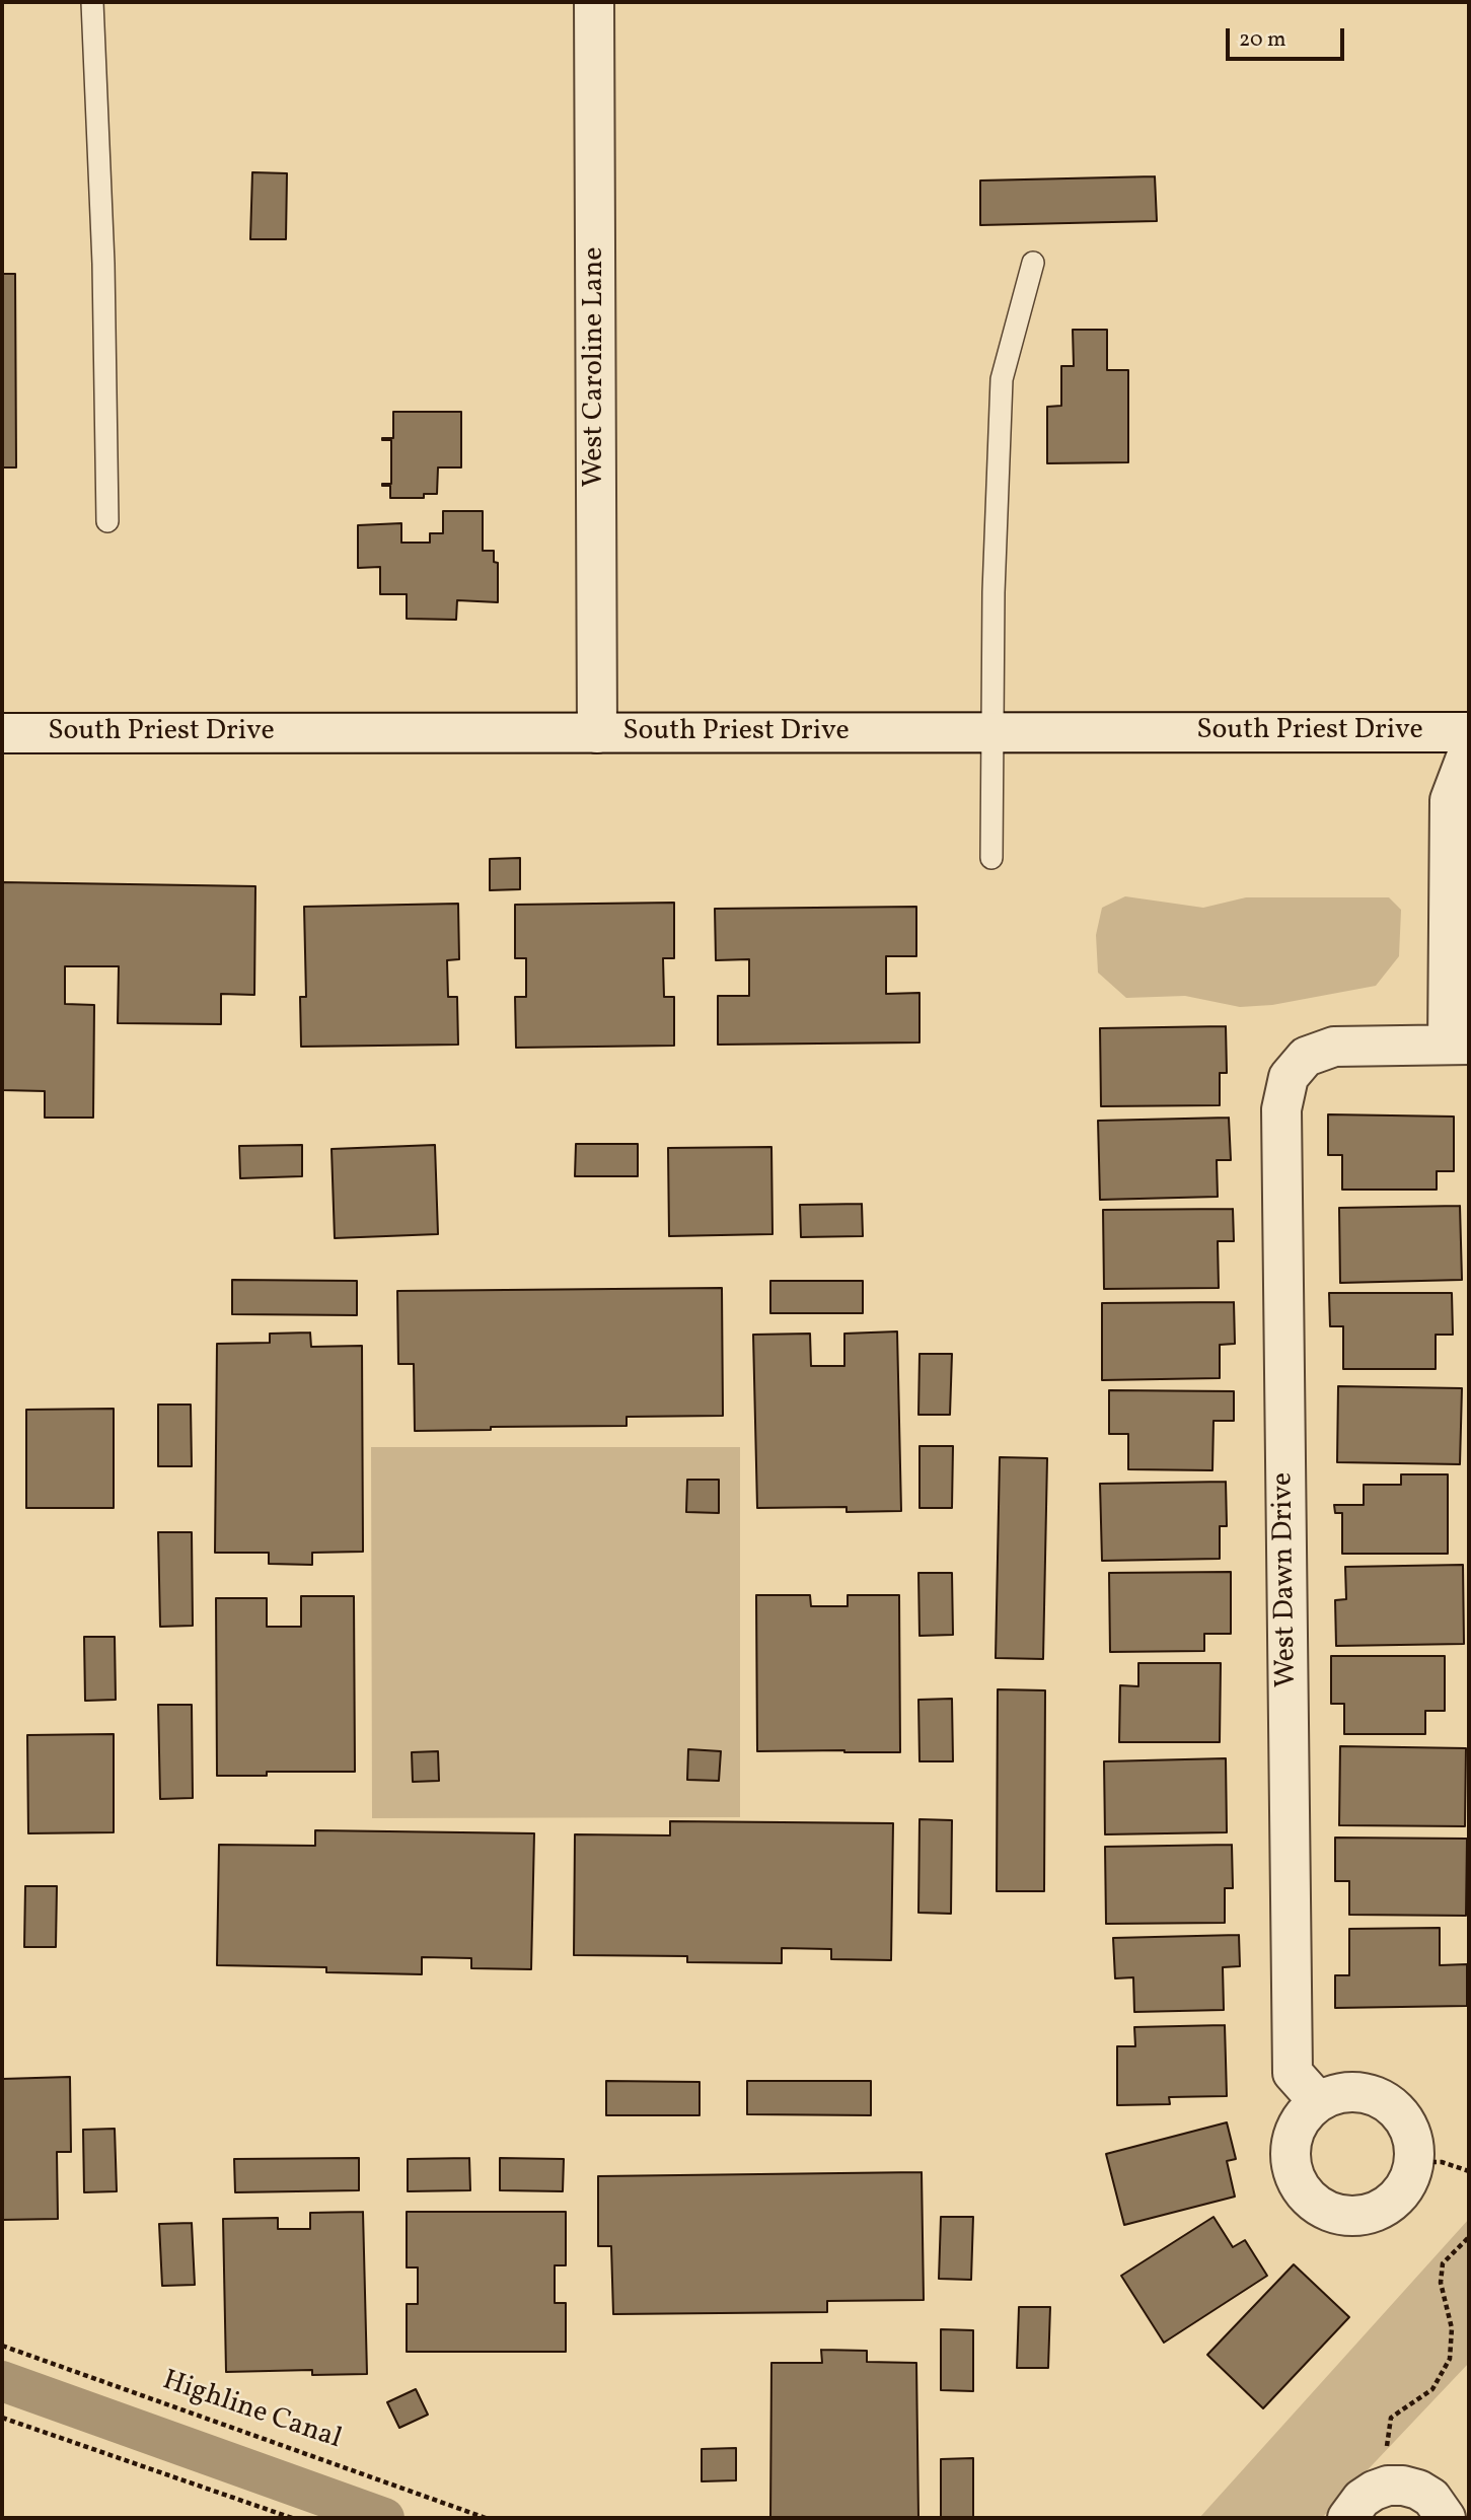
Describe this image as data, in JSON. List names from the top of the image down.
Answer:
{
  "streets": {
    "street": ["West Caroline Lane", "South Priest Drive", "West Dawn Drive"],
    "path": ["Highline Canal"]
  },
  "crossings": [
    ["West Caroline Lane", "South Priest Drive"]
  ],
  "scale_bar": "20 m"
}
